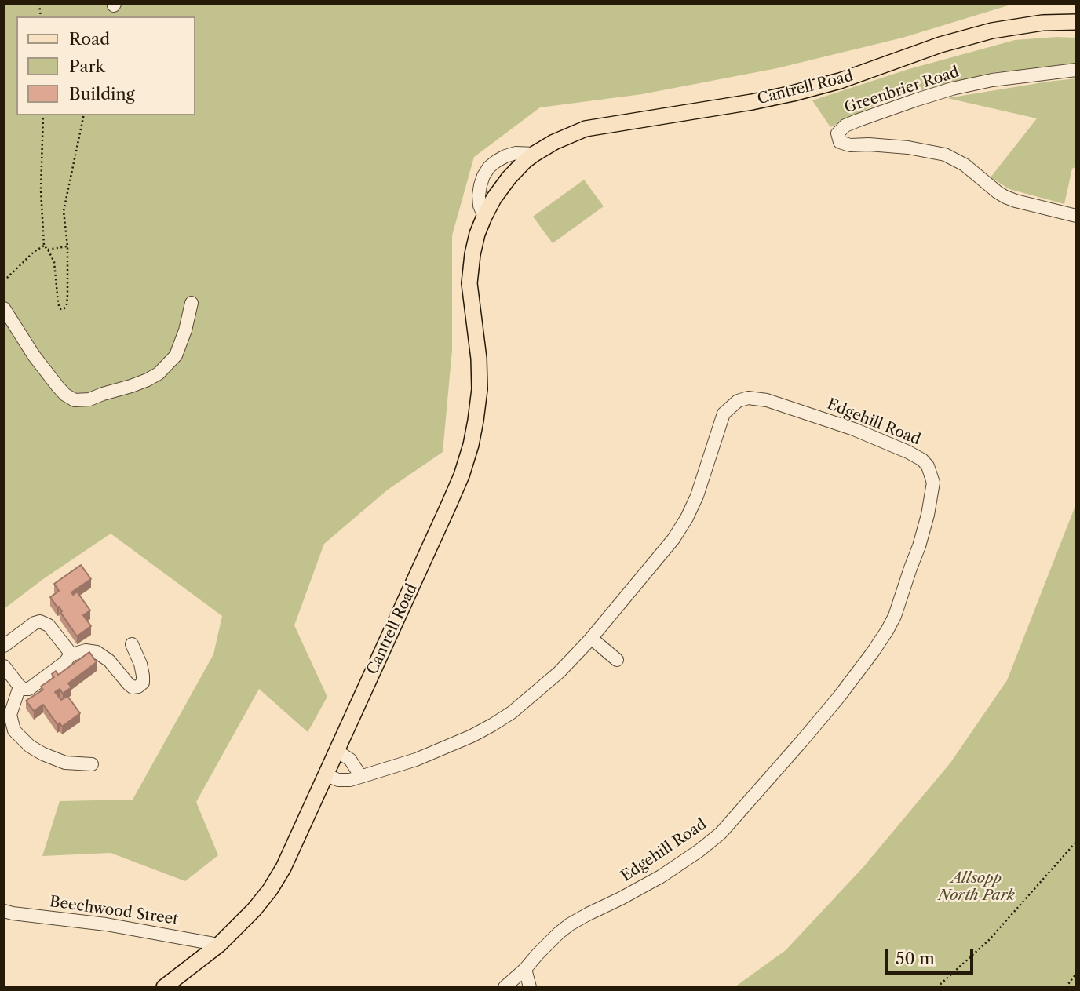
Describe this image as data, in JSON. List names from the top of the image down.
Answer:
{
  "streets": {
    "main road": ["Cantrell Road"],
    "street": ["Greenbrier Road", "Edgehill Road", "Beechwood Street"]
  },
  "crossings": [
    ["Cantrell Road", "Edgehill Road"],
    ["Cantrell Road", "Beechwood Street"]
  ],
  "parks": ["Allsopp North Park"],
  "legend": ["Road", "Park", "Building"],
  "scale_bar": "50 m"
}
